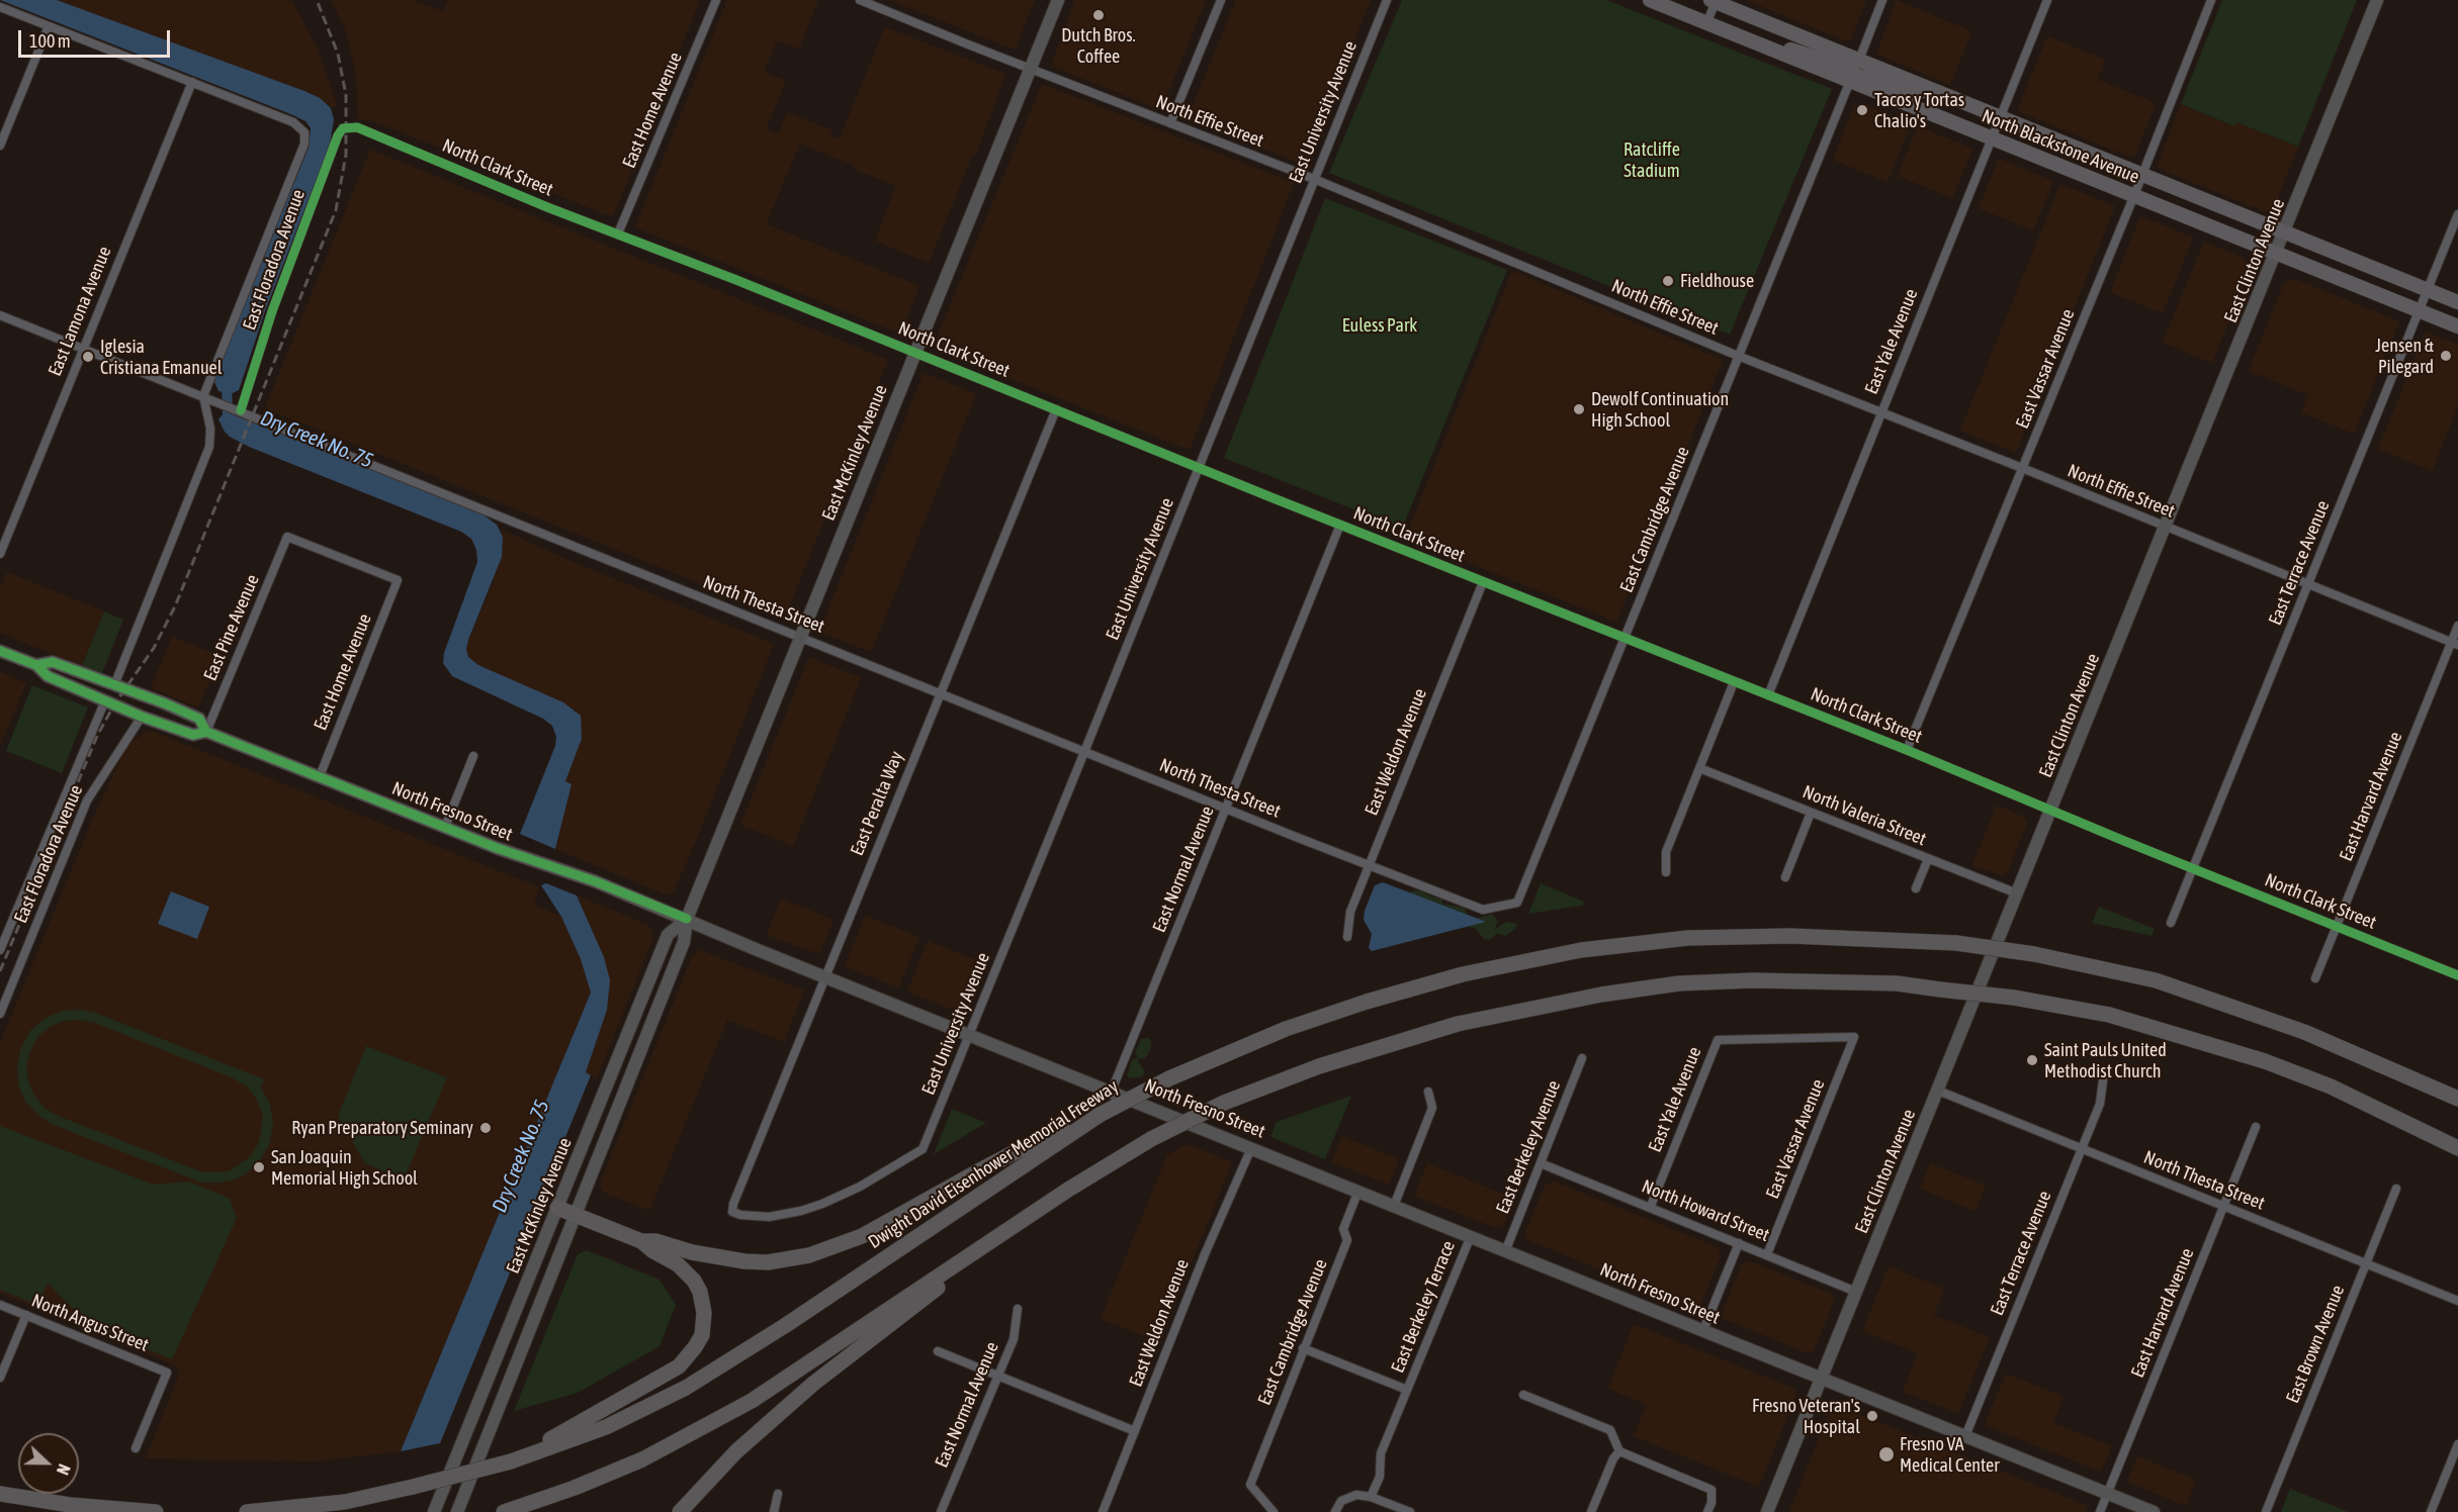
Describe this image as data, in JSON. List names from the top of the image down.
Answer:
{
  "streets": {
    "highway": ["Dwight David Eisenhower Memorial Freeway"],
    "main road": [
      "North Blackstone Avenue",
      "East Clinton Avenue",
      "East McKinley Avenue",
      "North Fresno Street"
    ],
    "street": [
      "East Home Avenue",
      "East University Avenue",
      "North Effie Street",
      "North Clark Street",
      "East Floradora Avenue",
      "East Lamona Avenue",
      "East Yale Avenue",
      "East Vassar Avenue",
      "East Cambridge Avenue",
      "East Terrace Avenue",
      "North Thesta Street",
      "East Pine Avenue",
      "East Weldon Avenue",
      "East Harvard Avenue",
      "East Peralta Way",
      "North Valeria Street",
      "East Normal Avenue",
      "East Berkeley Avenue",
      "North Howard Street",
      "East Berkeley Terrace",
      "North Angus Street",
      "East Brown Avenue"
    ]
  },
  "crossings": [
    ["East Home Avenue", "North Clark Street"],
    ["East Home Avenue", "East Pine Avenue"],
    ["East Home Avenue", "North Fresno Street"],
    ["East University Avenue", "North Effie Street"],
    ["East University Avenue", "North Clark Street"],
    ["East University Avenue", "North Thesta Street"],
    ["East University Avenue", "East Peralta Way"],
    ["East University Avenue", "North Fresno Street"],
    ["North Effie Street", "East Clinton Avenue"],
    ["North Effie Street", "East Yale Avenue"],
    ["North Effie Street", "East Vassar Avenue"],
    ["North Effie Street", "East McKinley Avenue"],
    ["North Effie Street", "East Cambridge Avenue"],
    ["North Effie Street", "East Terrace Avenue"],
    ["North Effie Street", "East Harvard Avenue"],
    ["North Blackstone Avenue", "East Clinton Avenue"],
    ["North Blackstone Avenue", "East Yale Avenue"],
    ["North Blackstone Avenue", "East Vassar Avenue"],
    ["North Blackstone Avenue", "East Cambridge Avenue"],
    ["North Blackstone Avenue", "East Terrace Avenue"],
    ["North Clark Street", "East Floradora Avenue"],
    ["North Clark Street", "East Clinton Avenue"],
    ["North Clark Street", "East Yale Avenue"],
    ["North Clark Street", "East Vassar Avenue"],
    ["North Clark Street", "East McKinley Avenue"],
    ["North Clark Street", "East Cambridge Avenue"],
    ["North Clark Street", "East Terrace Avenue"],
    ["North Clark Street", "East Weldon Avenue"],
    ["North Clark Street", "East Harvard Avenue"],
    ["North Clark Street", "East Peralta Way"],
    ["North Clark Street", "East Normal Avenue"],
    ["East Floradora Avenue", "East Lamona Avenue"],
    ["East Floradora Avenue", "North Thesta Street"],
    ["East Floradora Avenue", "North Fresno Street"],
    ["East Clinton Avenue", "North Thesta Street"],
    ["East Clinton Avenue", "North Fresno Street"],
    ["East Clinton Avenue", "North Valeria Street"],
    ["East Clinton Avenue", "North Howard Street"],
    ["East Lamona Avenue", "North Thesta Street"],
    ["East Yale Avenue", "East Vassar Avenue"],
    ["East Yale Avenue", "North Howard Street"],
    ["East Vassar Avenue", "North Howard Street"],
    ["East McKinley Avenue", "North Thesta Street"],
    ["East McKinley Avenue", "North Fresno Street"],
    ["East Cambridge Avenue", "North Thesta Street"],
    ["East Cambridge Avenue", "North Fresno Street"],
    ["East Terrace Avenue", "North Thesta Street"],
    ["East Terrace Avenue", "North Fresno Street"],
    ["North Thesta Street", "East Weldon Avenue"],
    ["North Thesta Street", "East Harvard Avenue"],
    ["North Thesta Street", "East Peralta Way"],
    ["North Thesta Street", "East Normal Avenue"],
    ["North Thesta Street", "East Brown Avenue"],
    ["East Pine Avenue", "North Fresno Street"],
    ["East Weldon Avenue", "North Fresno Street"],
    ["East Harvard Avenue", "North Fresno Street"],
    ["East Peralta Way", "North Fresno Street"],
    ["North Fresno Street", "East Normal Avenue"],
    ["North Fresno Street", "East Berkeley Avenue"],
    ["North Fresno Street", "East Berkeley Terrace"],
    ["East Berkeley Avenue", "North Howard Street"]
  ],
  "water": ["Dry Creek No. 75"],
  "parks": ["Ratcliffe Stadium", "Euless Park"],
  "places": [
    "Dutch Bros. Coffee",
    "Tacos y Tortas Chalio's",
    "Fieldhouse",
    "Jensen & Pilegard",
    "Iglesia Cristiana Emanuel",
    "Dewolf Continuation High School",
    "Saint Pauls United Methodist Church",
    "Ryan Preparatory Seminary",
    "San Joaquin Memorial High School",
    "Fresno Veteran's Hospital",
    "Fresno VA Medical Center"
  ],
  "scale_bar": "100 m",
  "north": "right"
}
